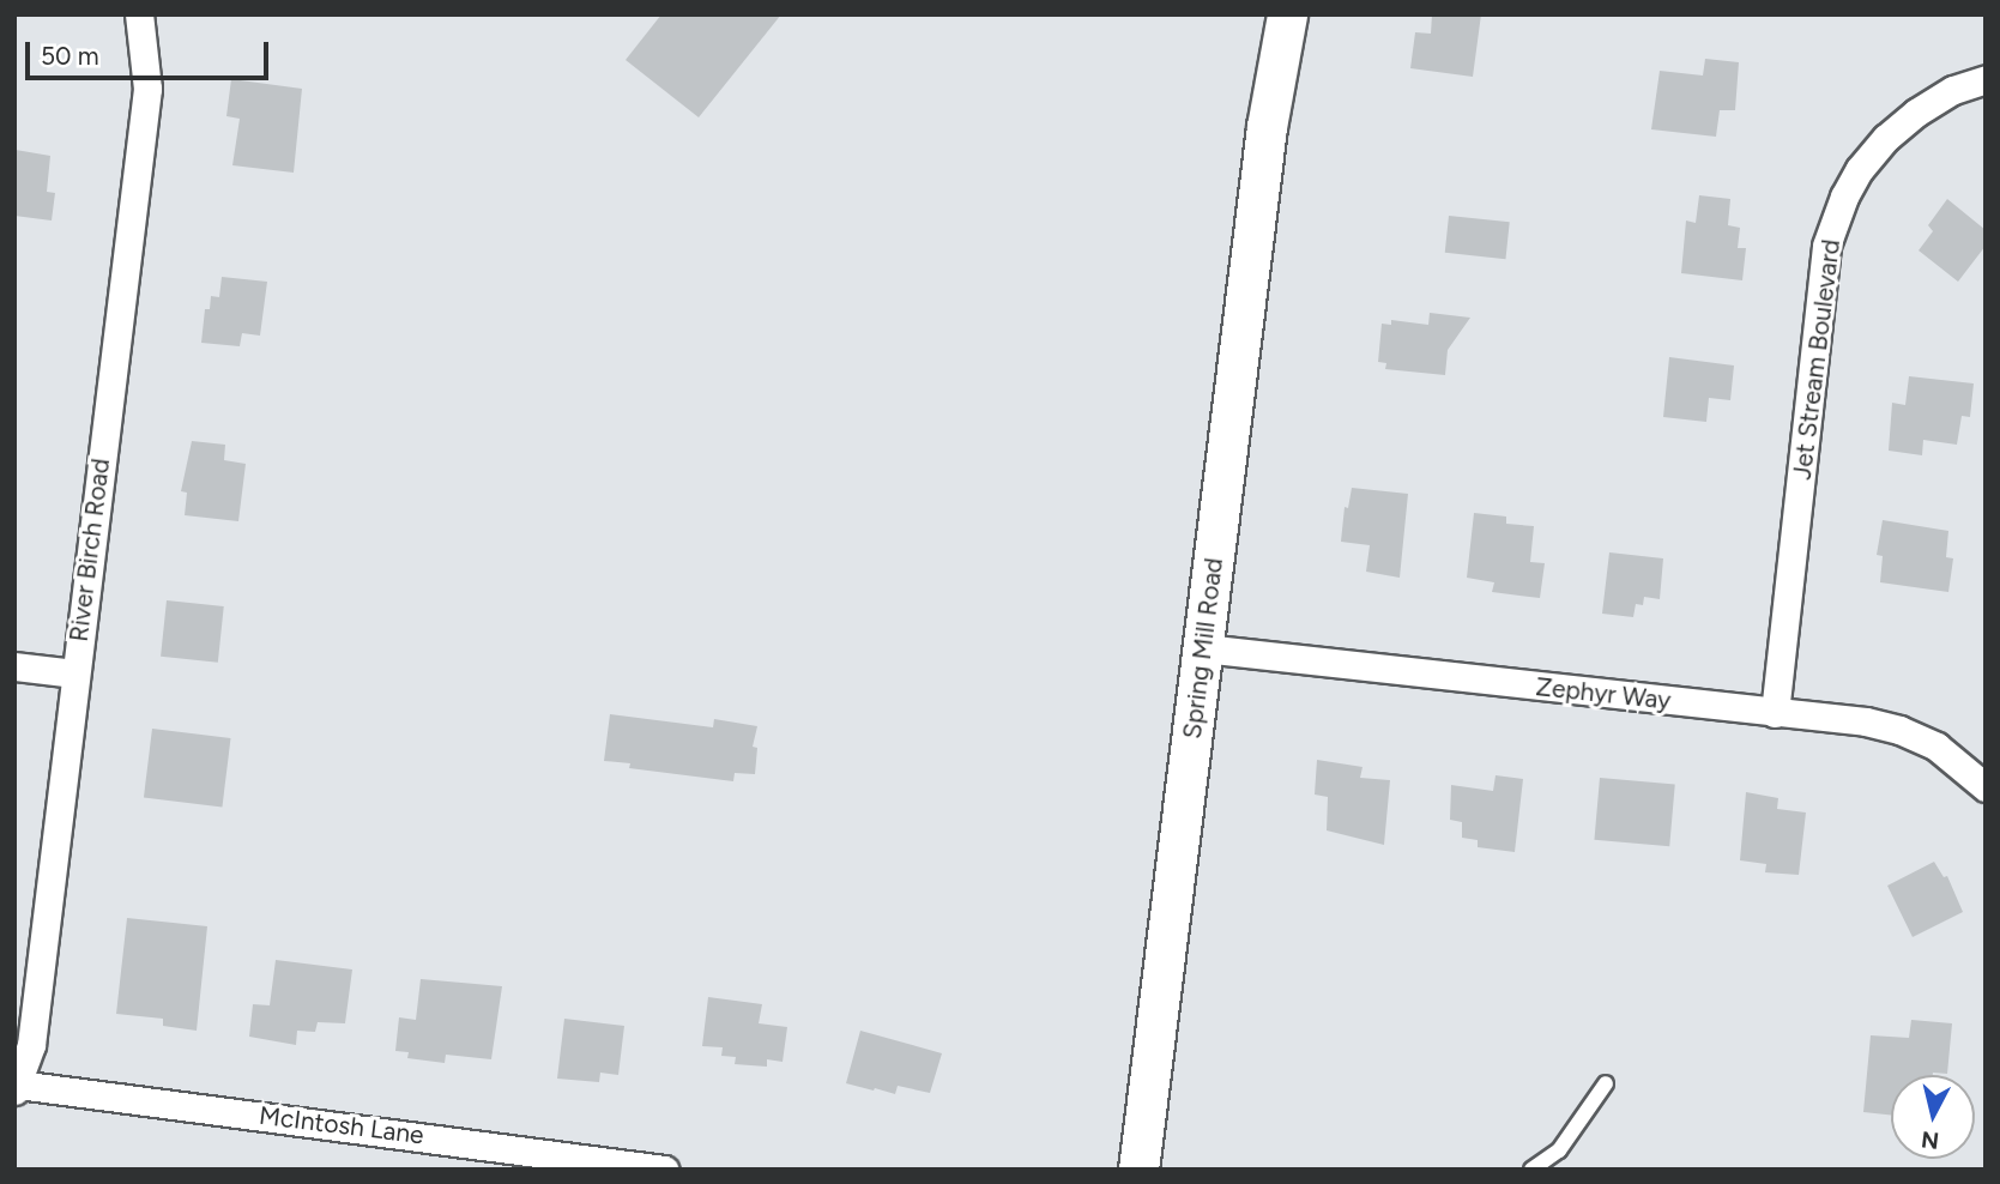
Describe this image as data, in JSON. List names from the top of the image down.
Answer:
{
  "streets": {
    "street": [
      "Jet Stream Boulevard",
      "River Birch Road",
      "Spring Mill Road",
      "Zephyr Way",
      "McIntosh Lane"
    ]
  },
  "crossings": [
    ["Jet Stream Boulevard", "Zephyr Way"],
    ["River Birch Road", "McIntosh Lane"],
    ["Spring Mill Road", "Zephyr Way"]
  ],
  "scale_bar": "50 m",
  "north": "bottom"
}
